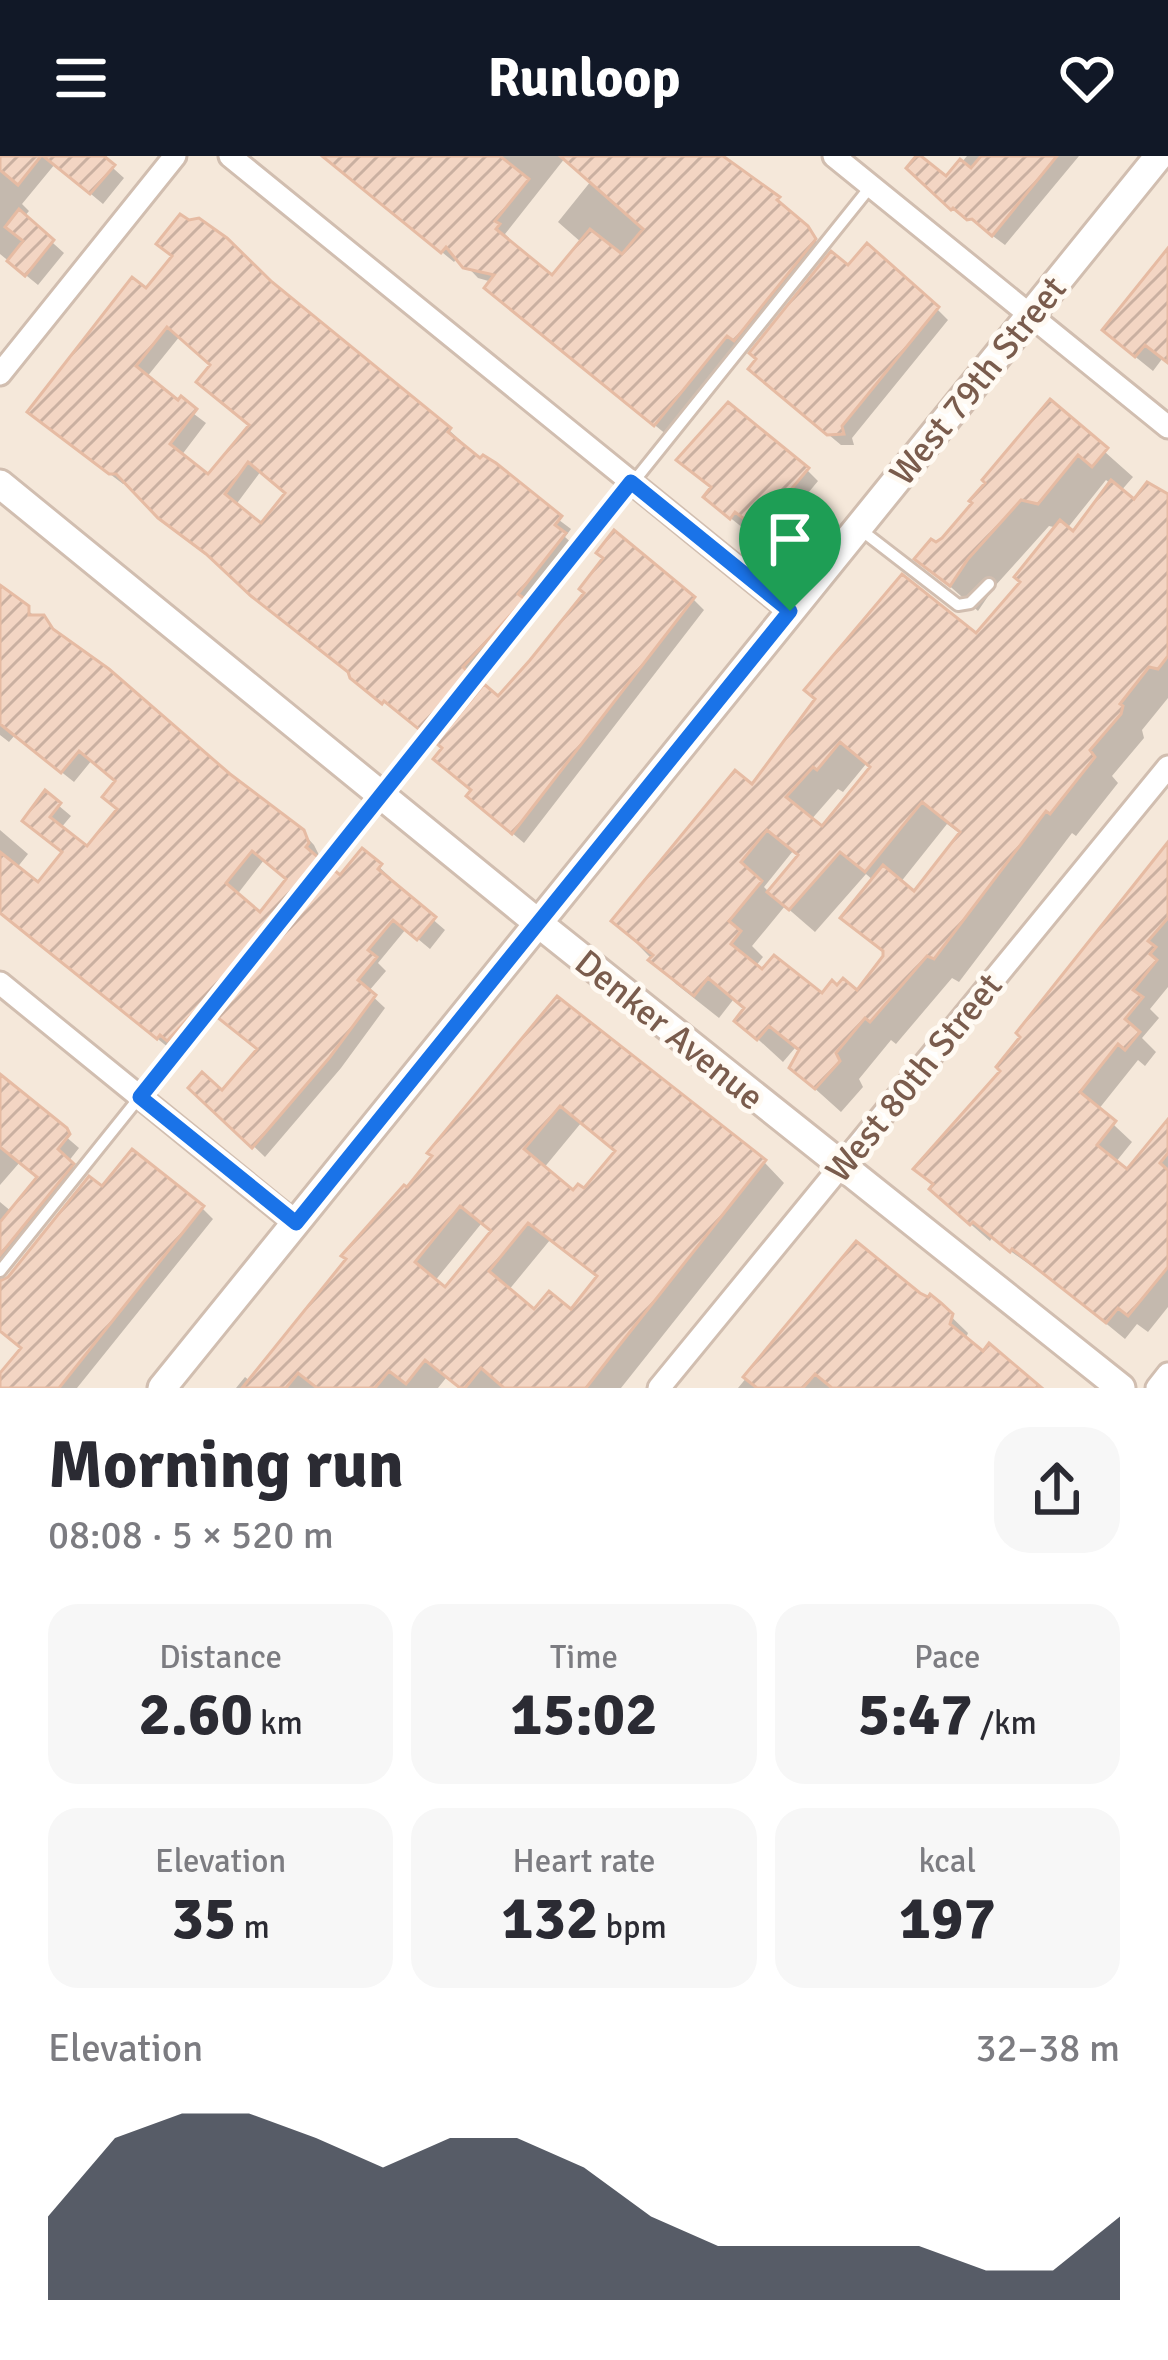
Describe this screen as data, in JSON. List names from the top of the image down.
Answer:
{
  "streets": {
    "street": ["West 79th Street", "Denker Avenue", "West 80th Street"]
  },
  "crossings": [
    ["West 79th Street", "Denker Avenue"],
    ["Denker Avenue", "West 80th Street"]
  ],
  "page": {
    "header": "Runloop",
    "heading": ["Morning run", "08:08 · 5 × 520 m"],
    "stats": [
      ["Distance", "2.60 km"],
      ["Time", "15:02"],
      ["Pace", "5:47 /km"],
      ["Elevation", "35 m"],
      ["Heart rate", "132 bpm"],
      ["kcal", "197"]
    ],
    "chart": ["Elevation", "32–38 m"]
  }
}
